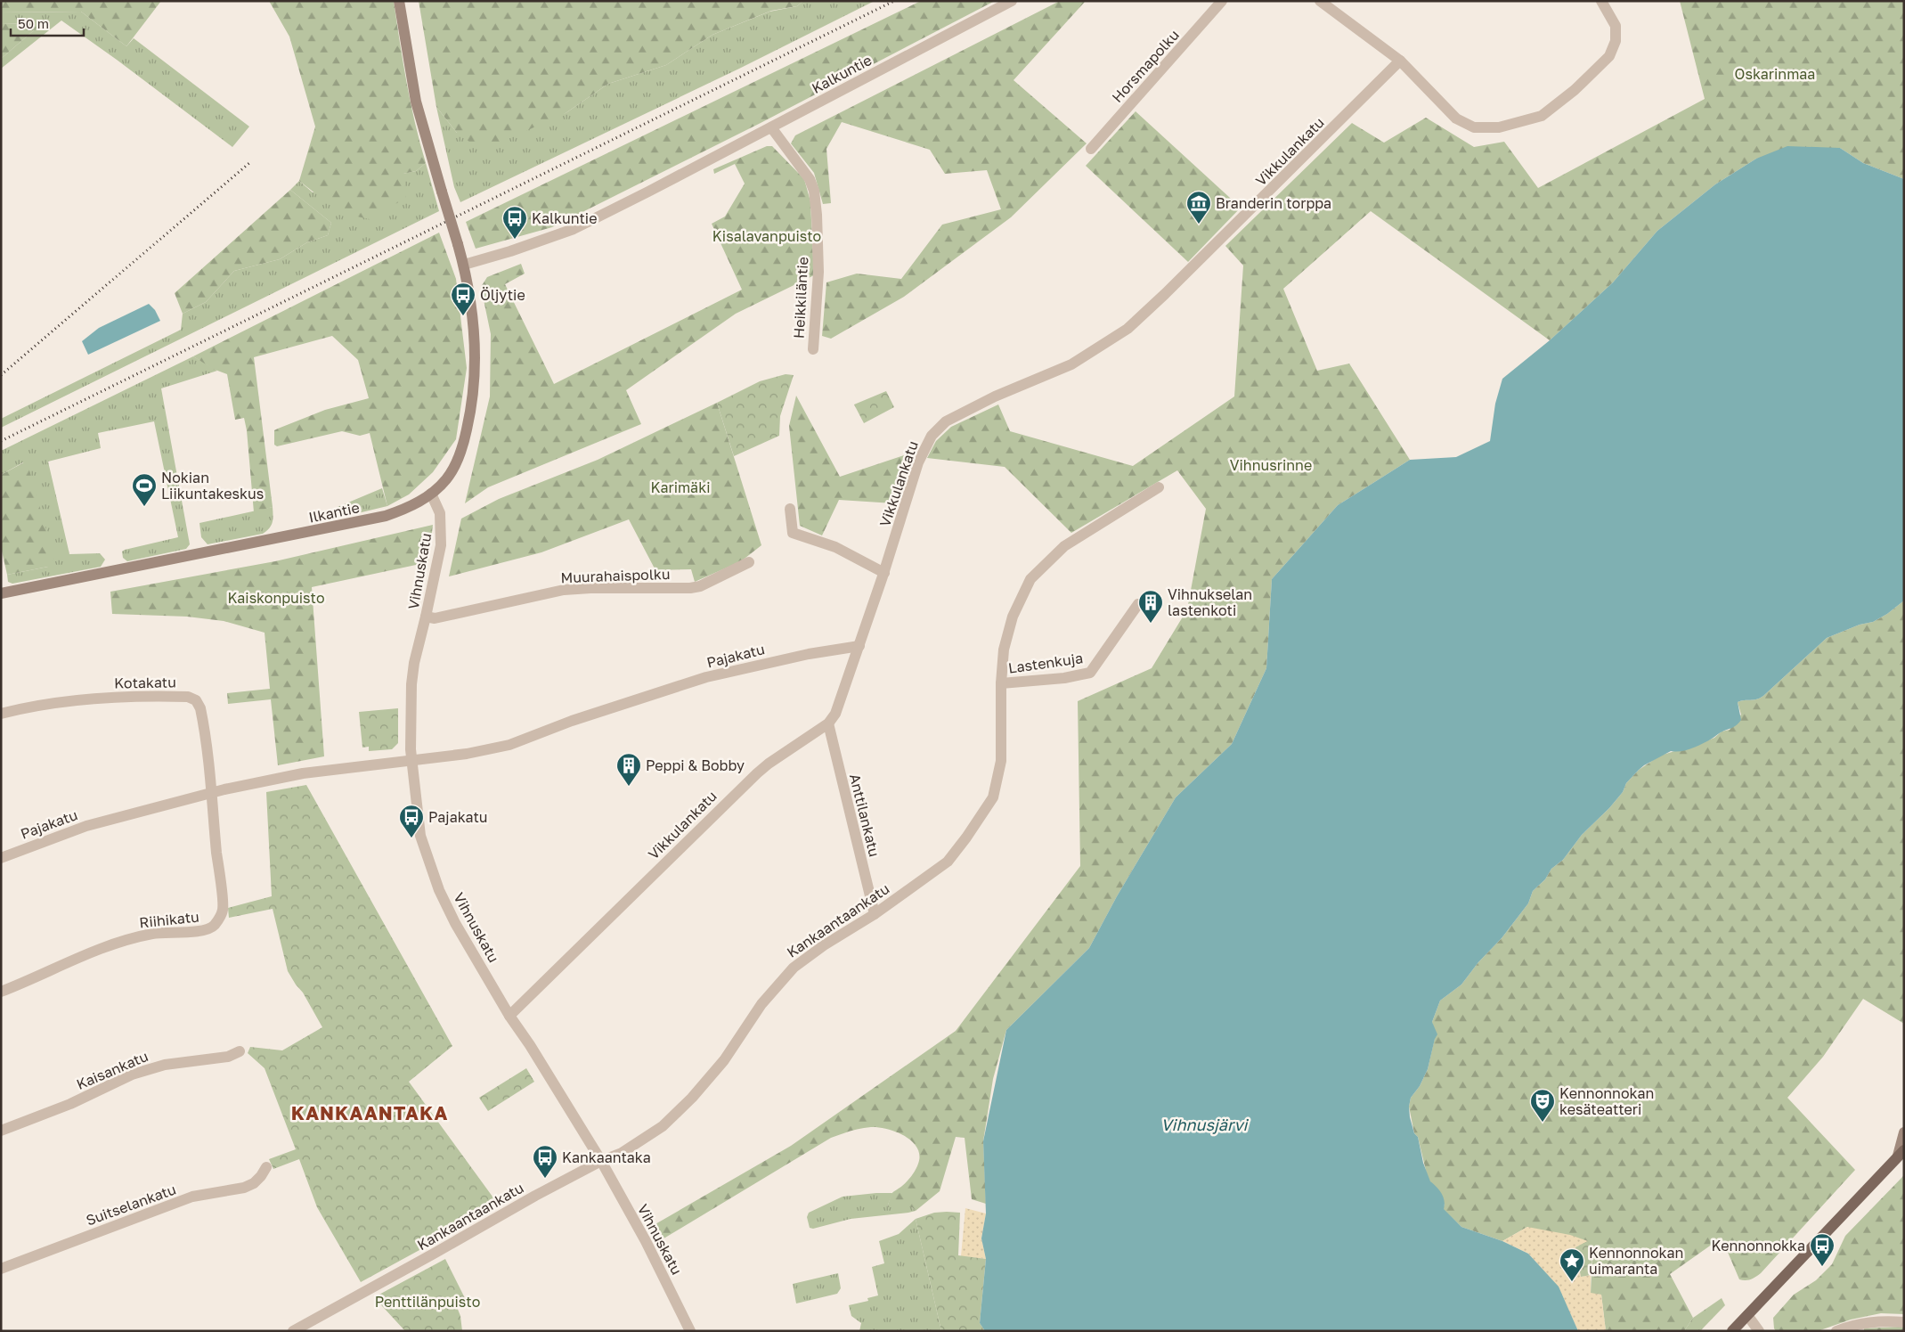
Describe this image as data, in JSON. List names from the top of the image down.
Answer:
{
  "streets": {
    "main road": ["Ilkantie"],
    "street": [
      "Horsmapolku",
      "Kalkuntie",
      "Vikkulankatu",
      "Heikkiläntie",
      "Vihnuskatu",
      "Muurahaispolku",
      "Pajakatu",
      "Lastenkuja",
      "Kotakatu",
      "Anttilankatu",
      "Riihikatu",
      "Kankaantaankatu",
      "Kaisankatu",
      "Suitselankatu"
    ]
  },
  "crossings": [
    ["Kalkuntie", "Heikkiläntie"],
    ["Kalkuntie", "Ilkantie"],
    ["Vikkulankatu", "Vihnuskatu"],
    ["Vikkulankatu", "Pajakatu"],
    ["Vikkulankatu", "Anttilankatu"],
    ["Ilkantie", "Vihnuskatu"],
    ["Vihnuskatu", "Muurahaispolku"],
    ["Vihnuskatu", "Pajakatu"],
    ["Vihnuskatu", "Kankaantaankatu"],
    ["Pajakatu", "Kotakatu"],
    ["Pajakatu", "Riihikatu"],
    ["Lastenkuja", "Kankaantaankatu"],
    ["Kotakatu", "Riihikatu"],
    ["Anttilankatu", "Kankaantaankatu"]
  ],
  "districts": ["KANKAANTAKA"],
  "water": ["Vihnusjärvi"],
  "parks": [
    "Oskarinmaa",
    "Kisalavanpuisto",
    "Vihnusrinne",
    "Karimäki",
    "Kaiskonpuisto",
    "Penttilänpuisto"
  ],
  "places": {
    "museum": ["Branderin torppa"],
    "bus stop": [
      "Kalkuntie",
      "Öljytie",
      "Pajakatu",
      "Kankaantaka",
      "Kennonnokka"
    ],
    "sports": ["Nokian Liikuntakeskus"],
    "building": ["Vihnukselan lastenkoti", "Peppi & Bobby"],
    "theatre": ["Kennonnokan kesäteatteri"],
    "place": ["Kennonnokan uimaranta"]
  },
  "scale_bar": "50 m"
}
